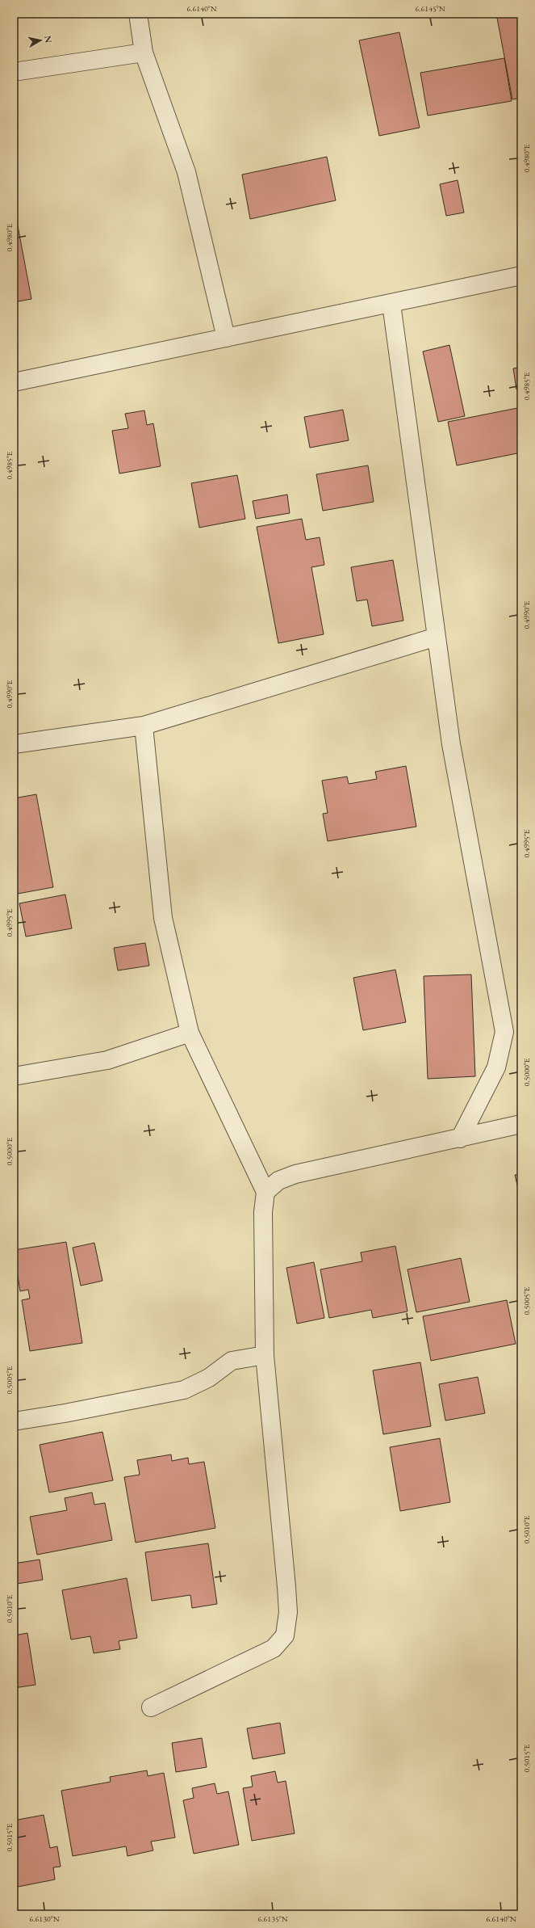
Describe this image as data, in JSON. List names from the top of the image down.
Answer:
{
  "north": "right",
  "coordinates": [
    "6.6140°N",
    "6.6145°N",
    "0.4980°E",
    "0.4985°E",
    "0.4990°E",
    "0.4995°E",
    "0.5000°E",
    "0.5005°E",
    "0.5010°E",
    "0.5015°E",
    "6.6130°N",
    "6.6135°N"
  ]
}
